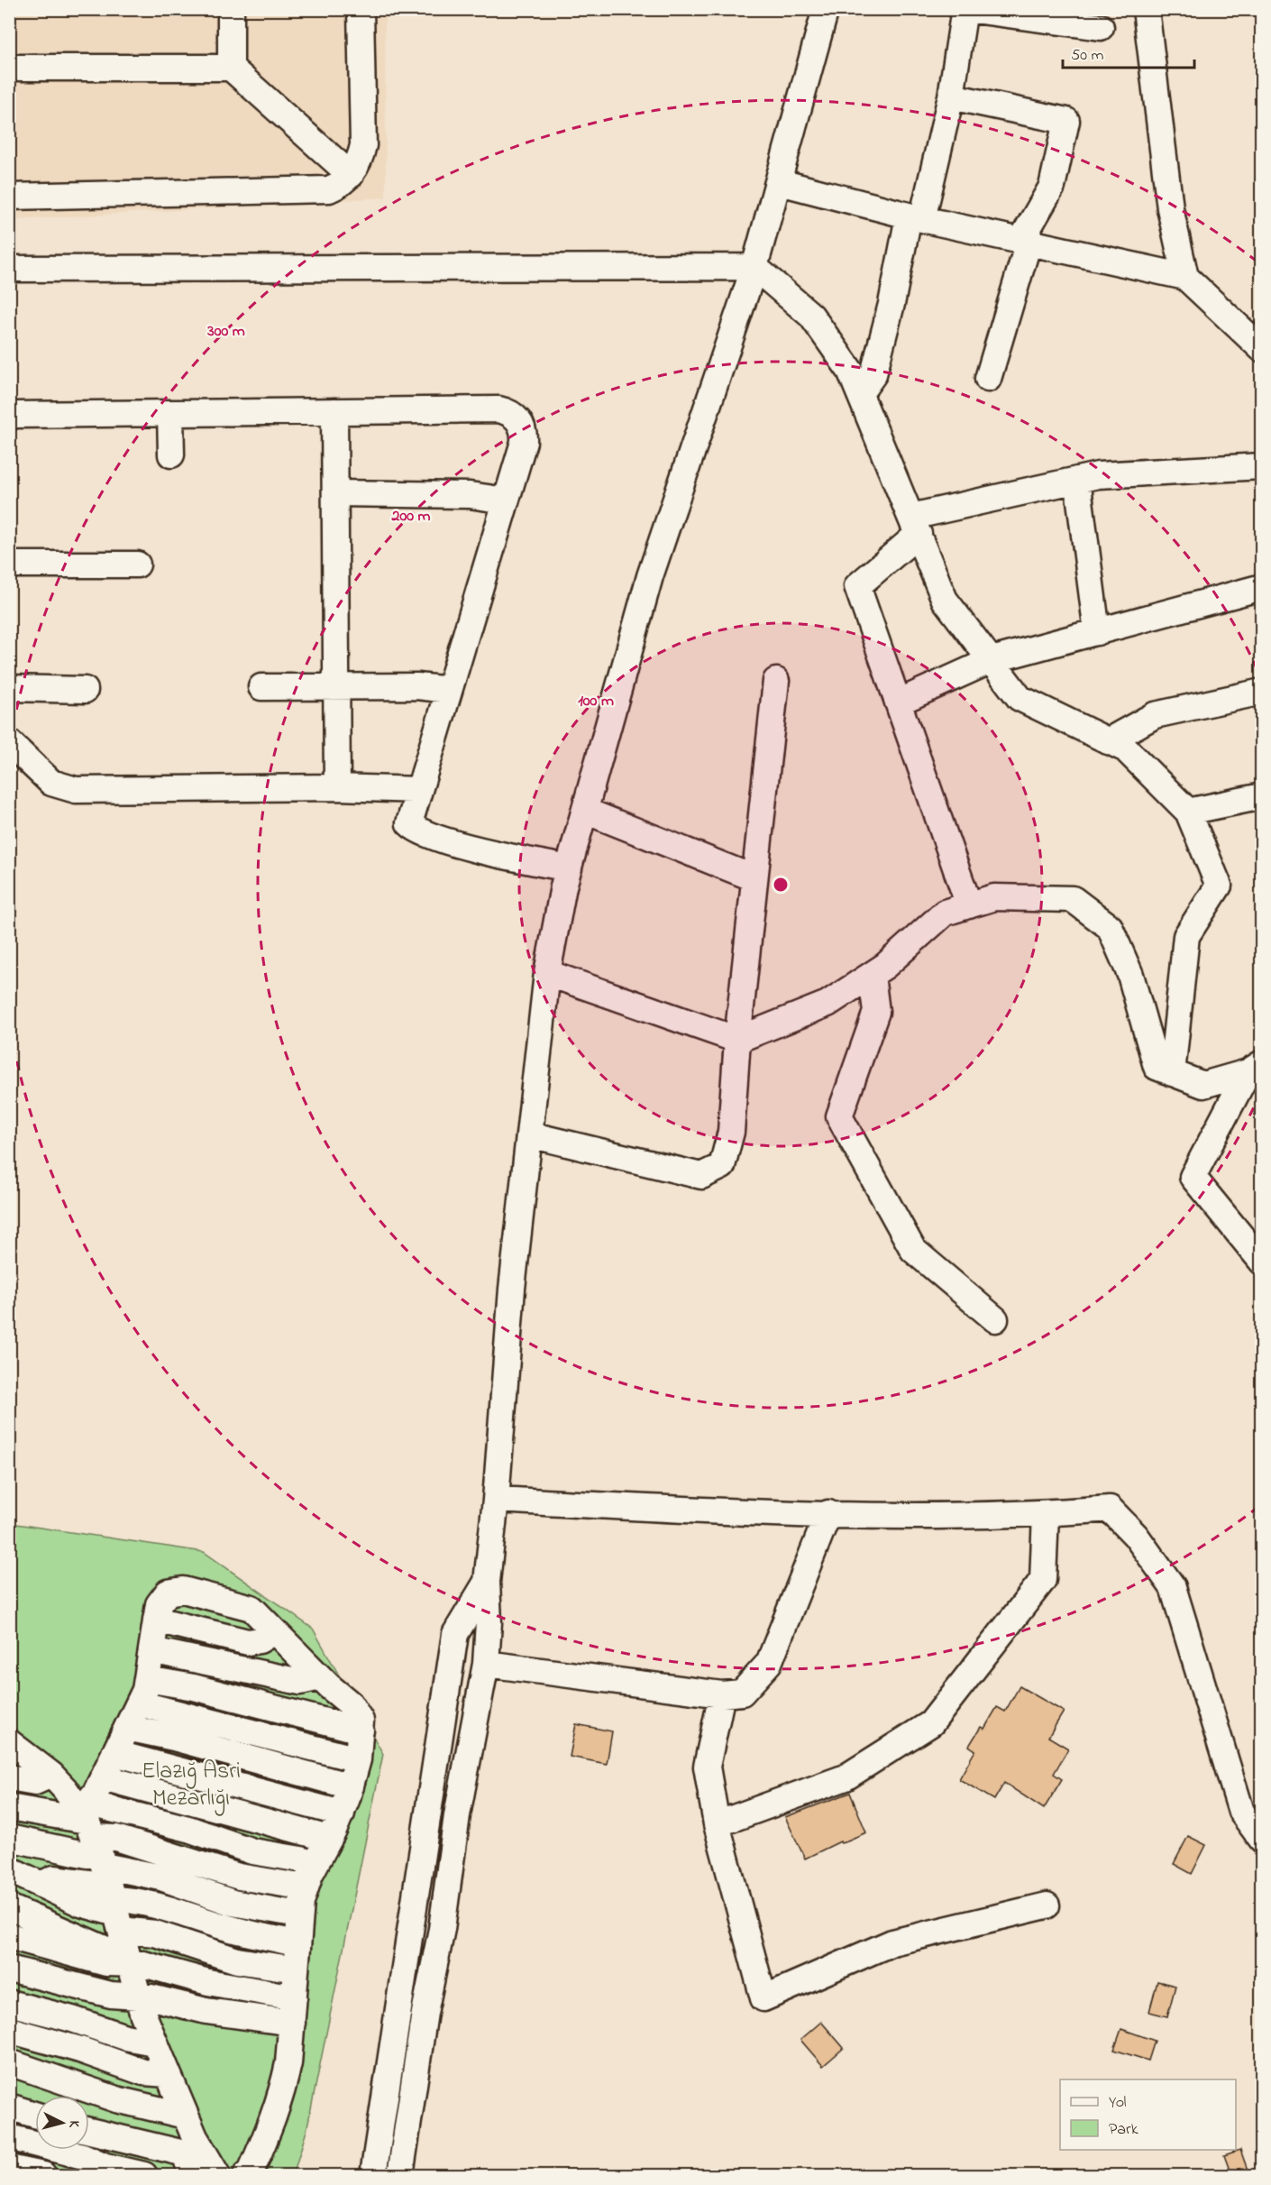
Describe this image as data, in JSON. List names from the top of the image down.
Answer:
{
  "parks": ["Elazığ Asri Mezarlığı"],
  "legend": ["Yol", "Park"],
  "scale_bar": "50 m",
  "north": "right",
  "rings": ["300 m", "200 m", "100 m"]
}
